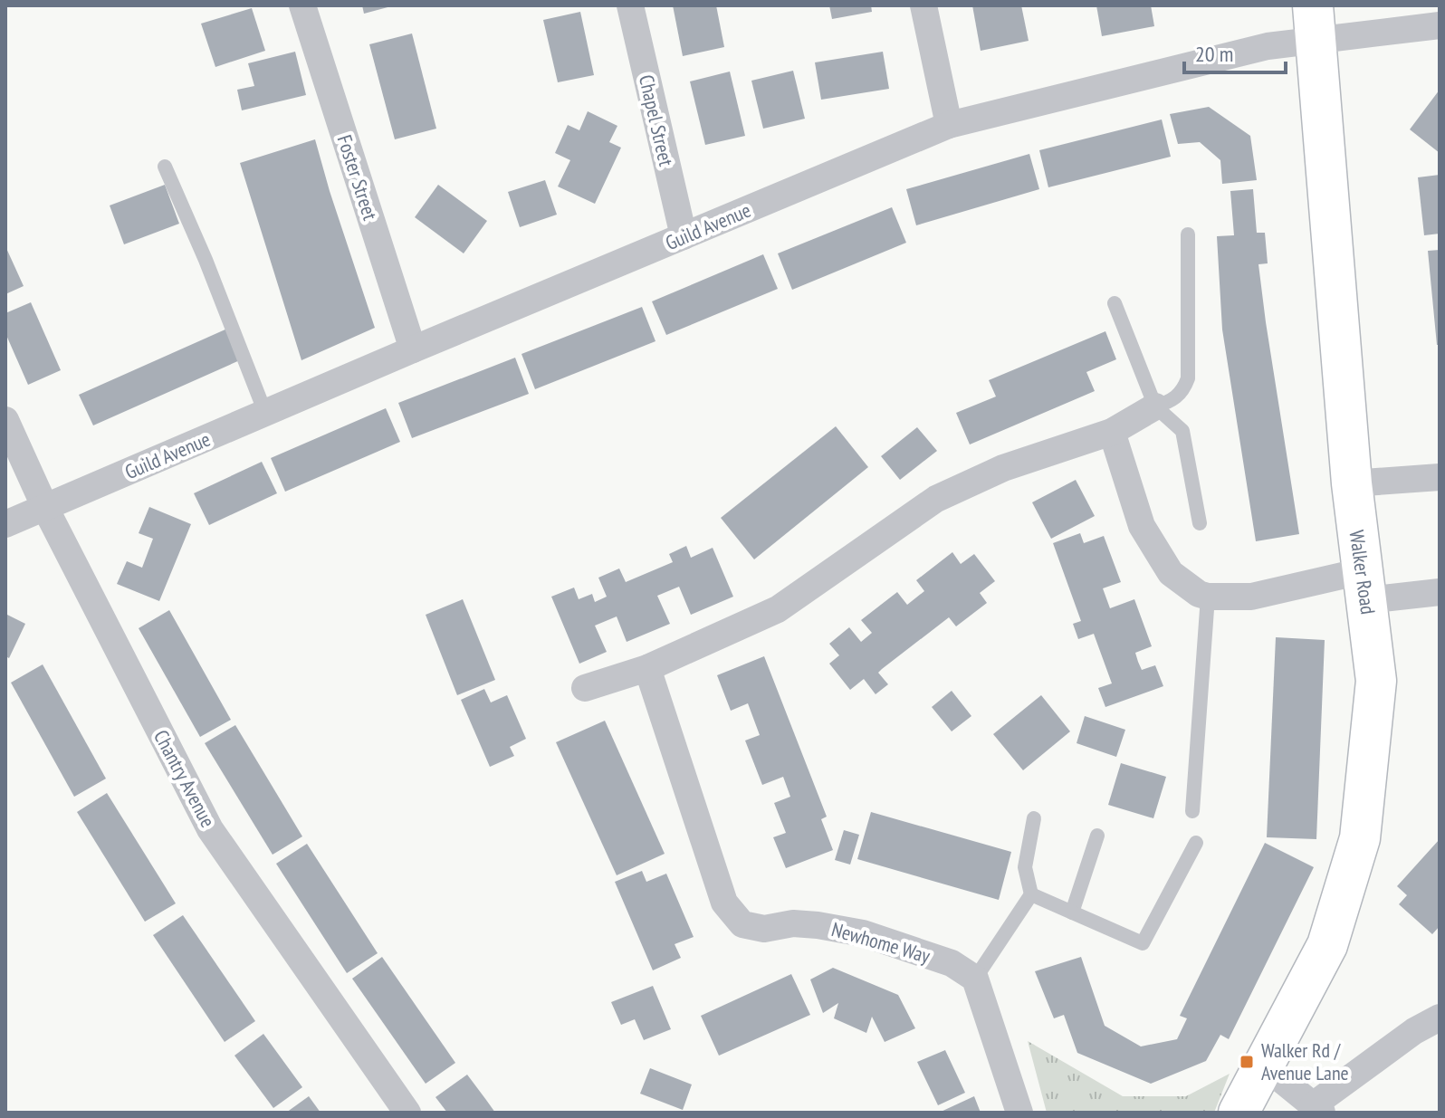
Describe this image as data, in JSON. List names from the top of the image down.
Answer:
{
  "streets": {
    "street": [
      "Chapel Street",
      "Foster Street",
      "Guild Avenue",
      "Walker Road",
      "Chantry Avenue",
      "Newhome Way"
    ]
  },
  "crossings": [
    ["Chapel Street", "Guild Avenue"],
    ["Foster Street", "Guild Avenue"],
    ["Guild Avenue", "Walker Road"],
    ["Guild Avenue", "Chantry Avenue"]
  ],
  "places": {
    "transit": ["Walker Rd / Avenue Lane"]
  },
  "scale_bar": "20 m"
}
